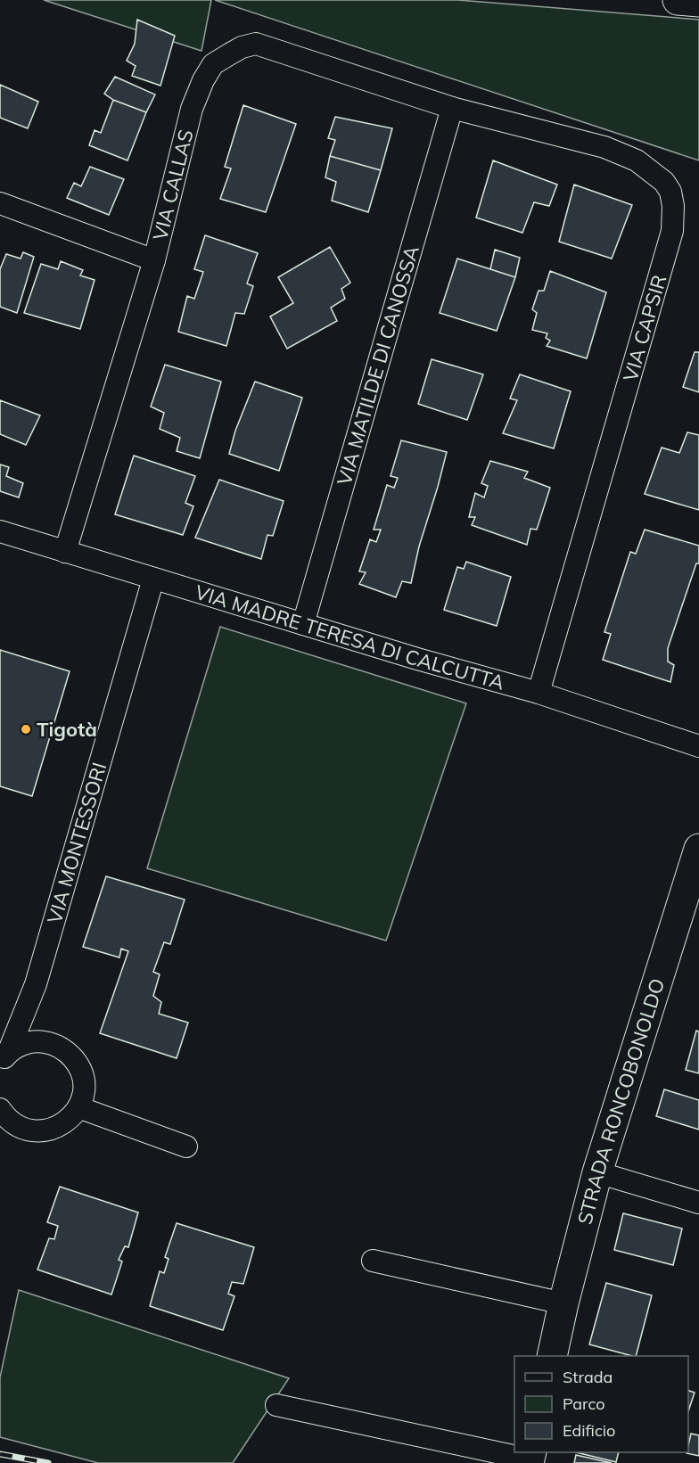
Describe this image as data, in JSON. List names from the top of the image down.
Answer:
{
  "streets": {
    "street": [
      "VIA CALLAS",
      "VIA CAPSIR",
      "VIA MATILDE DI CANOSSA",
      "VIA MADRE TERESA DI CALCUTTA",
      "VIA MONTESSORI",
      "STRADA RONCOBONOLDO"
    ]
  },
  "crossings": [
    ["VIA CALLAS", "VIA CAPSIR"],
    ["VIA CALLAS", "VIA MATILDE DI CANOSSA"],
    ["VIA CALLAS", "VIA MADRE TERESA DI CALCUTTA"],
    ["VIA CAPSIR", "VIA MATILDE DI CANOSSA"],
    ["VIA CAPSIR", "VIA MADRE TERESA DI CALCUTTA"],
    ["VIA MATILDE DI CANOSSA", "VIA MADRE TERESA DI CALCUTTA"],
    ["VIA MADRE TERESA DI CALCUTTA", "VIA MONTESSORI"]
  ],
  "places": ["Tigotà"],
  "legend": ["Strada", "Parco", "Edificio"]
}
